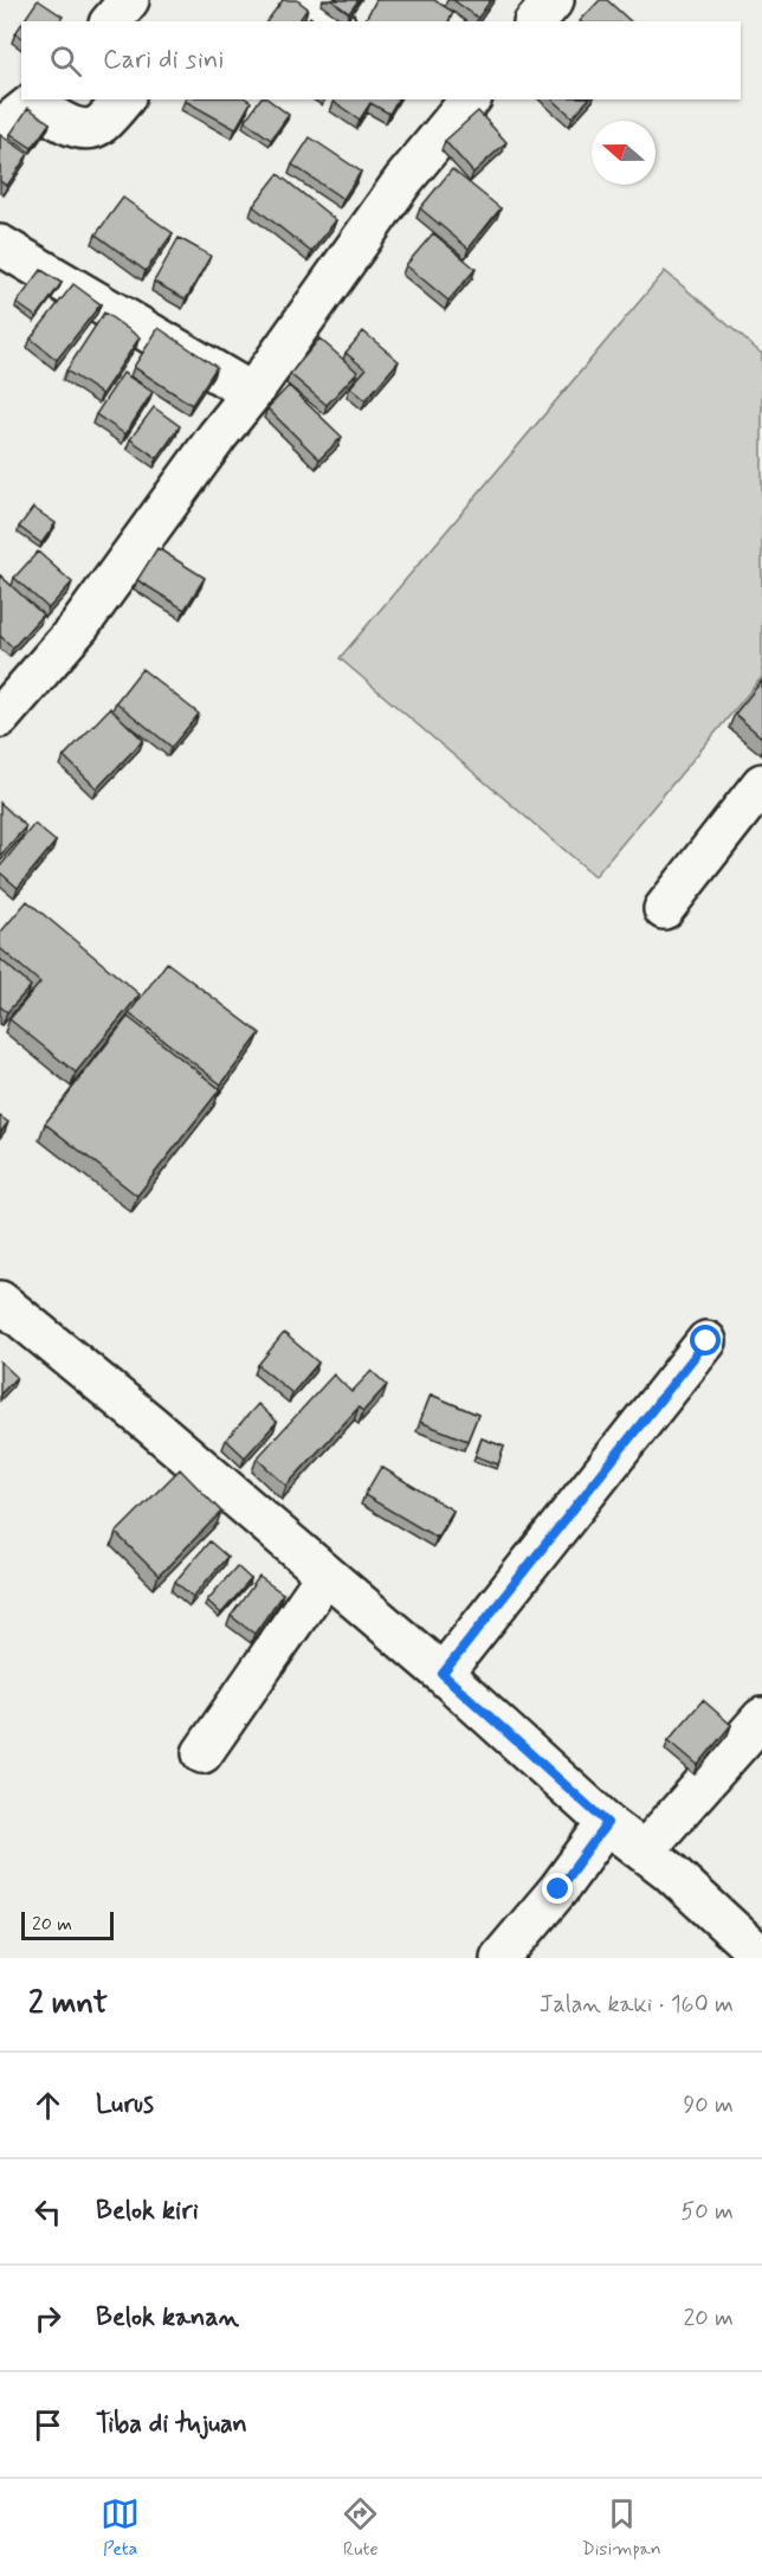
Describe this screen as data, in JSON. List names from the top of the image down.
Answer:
{
  "scale_bar": "20 m",
  "north": "left",
  "page": {
    "search": "Cari di sini",
    "scale": "20 m",
    "heading": ["2 mnt", "Jalan kaki · 160 m"],
    "list": [
      ["Lurus", "90 m"],
      ["Belok kiri", "50 m"],
      ["Belok kanan", "20 m"],
      "Tiba di tujuan"
    ],
    "nav": ["Peta", "Rute", "Disimpan"]
  }
}
